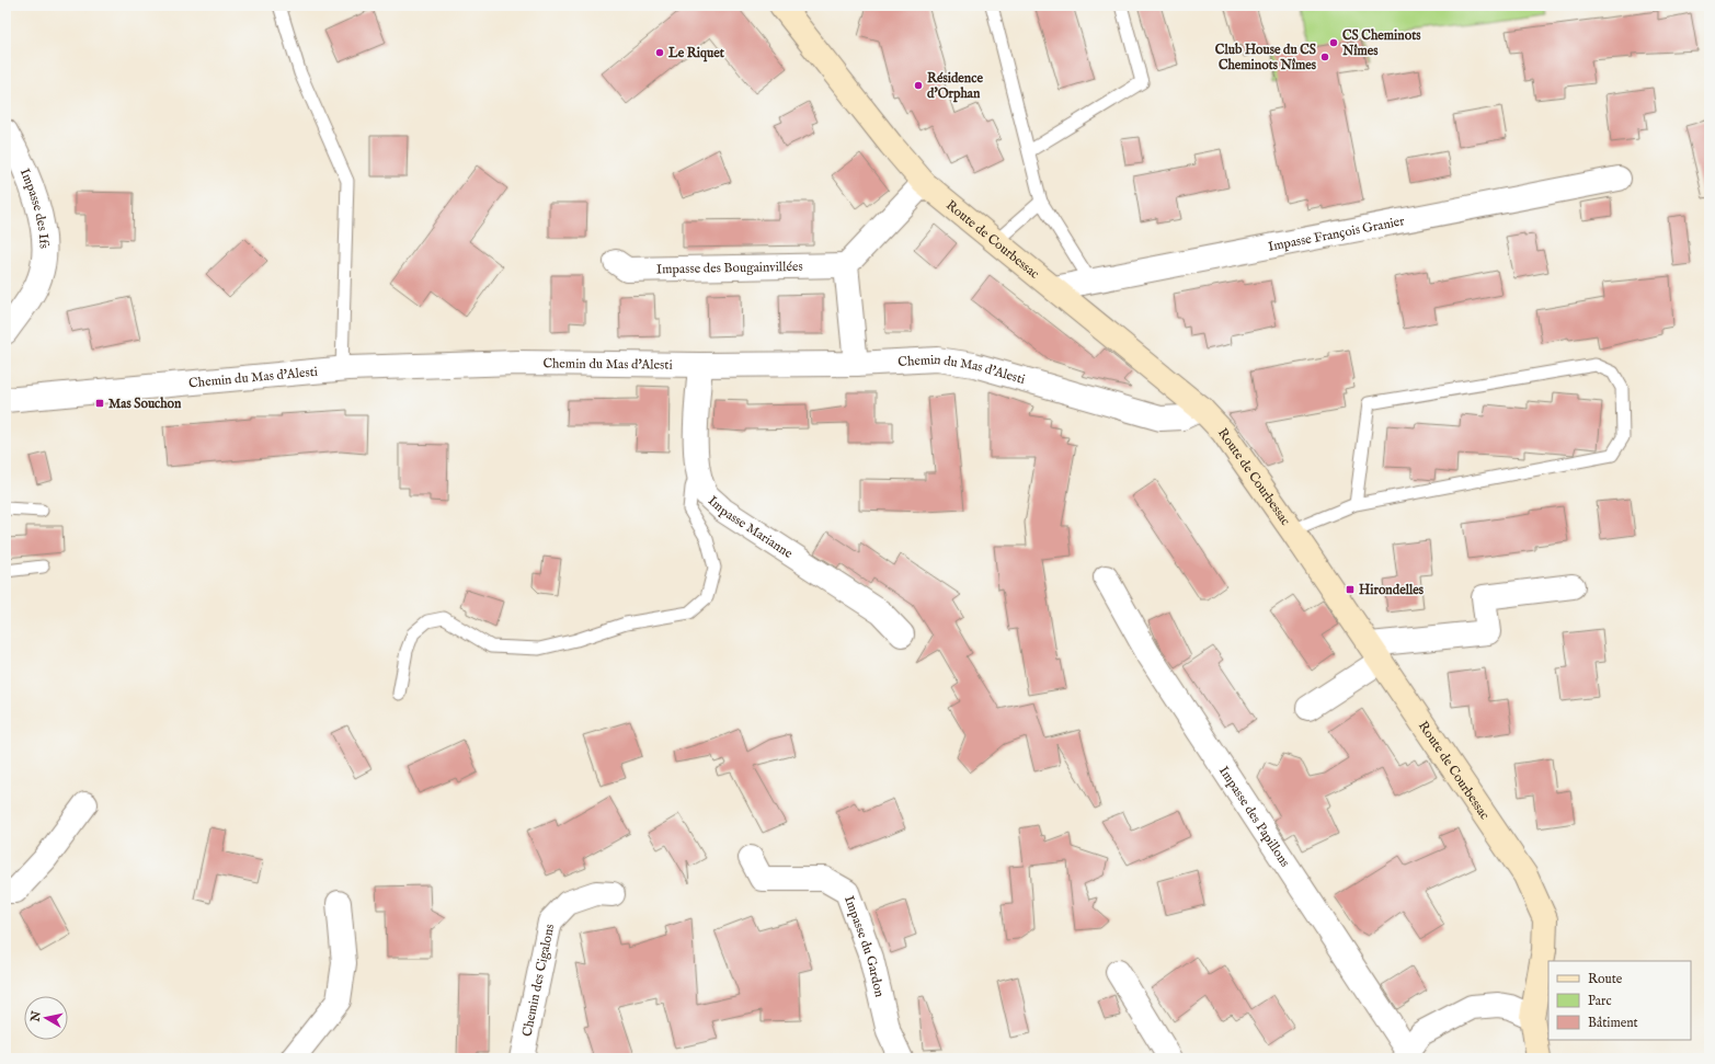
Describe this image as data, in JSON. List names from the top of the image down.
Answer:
{
  "streets": {
    "street": [
      "Impasse des Ifs",
      "Impasse François Granier",
      "Route de Courbessac",
      "Impasse des Bougainvillées",
      "Chemin du Mas d'Alesti",
      "Impasse Marianne",
      "Impasse des Papillons",
      "Impasse du Gardon",
      "Chemin des Cigalons"
    ]
  },
  "crossings": [
    ["Impasse François Granier", "Route de Courbessac"],
    ["Route de Courbessac", "Chemin du Mas d'Alesti"],
    ["Chemin du Mas d'Alesti", "Impasse Marianne"]
  ],
  "places": {
    "other": [
      "CS Cheminots Nîmes",
      "Le Riquet",
      "Club House du CS Cheminots Nîmes",
      "Résidence d'Orphan"
    ],
    "transit": ["Mas Souchon", "Hirondelles"]
  },
  "legend": ["Route", "Parc", "Bâtiment"],
  "north": "left"
}
